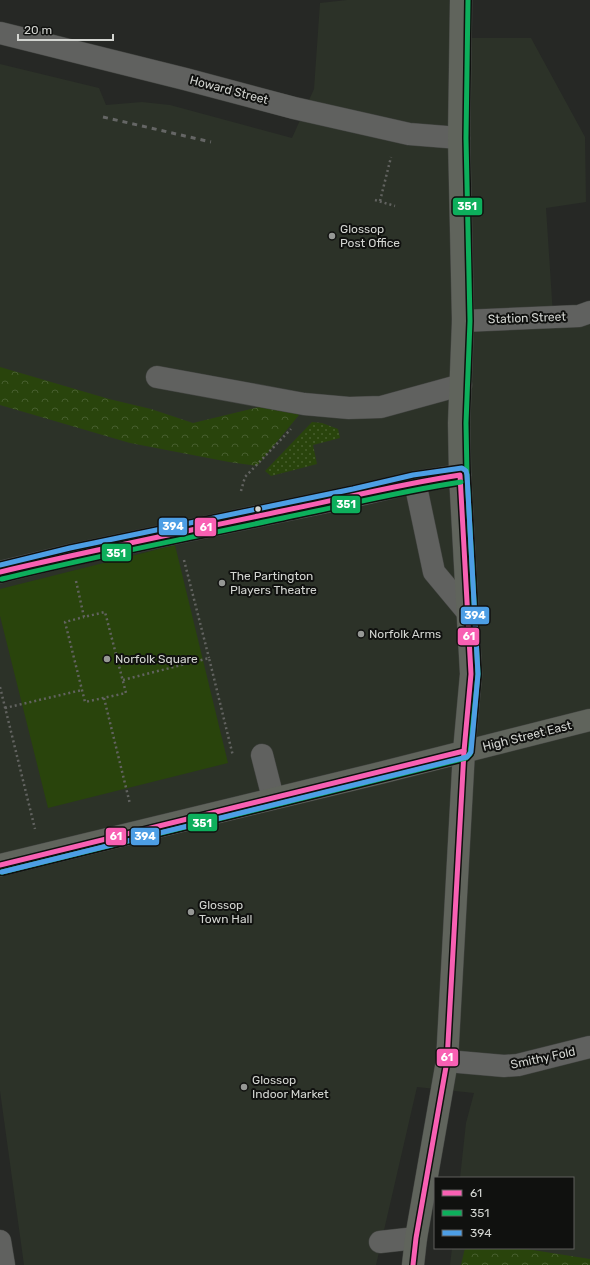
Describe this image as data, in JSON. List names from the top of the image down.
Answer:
{
  "streets": {
    "main road": ["High Street East"],
    "street": ["Howard Street", "Station Street", "Smithy Fold"]
  },
  "places": [
    "Glossop Post Office",
    "The Partington Players Theatre",
    "Norfolk Arms",
    "Norfolk Square",
    "Glossop Town Hall",
    "Glossop Indoor Market"
  ],
  "lines": ["transit line 351", "transit line 394", "transit line 61"],
  "legend": ["61", "351", "394"],
  "scale_bar": "20 m"
}
